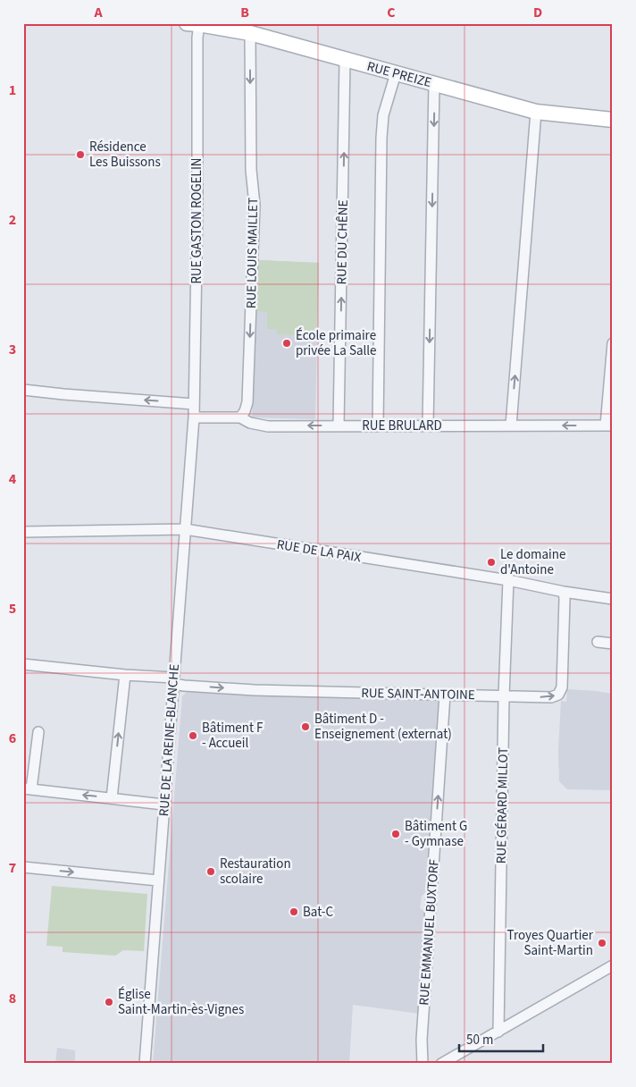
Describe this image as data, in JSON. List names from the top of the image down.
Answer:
{
  "streets": {
    "street": [
      "RUE PREIZE",
      "RUE GASTON ROGELIN",
      "RUE DU CHÊNE",
      "RUE LOUIS MAILLET",
      "RUE BRULARD",
      "RUE DE LA PAIX",
      "RUE SAINT-ANTOINE",
      "RUE DE LA REINE-BLANCHE",
      "RUE GÉRARD MILLOT",
      "RUE EMMANUEL BUXTORF"
    ]
  },
  "crossings": [
    ["RUE PREIZE", "RUE GASTON ROGELIN"],
    ["RUE PREIZE", "RUE DU CHÊNE"],
    ["RUE PREIZE", "RUE LOUIS MAILLET"],
    ["RUE GASTON ROGELIN", "RUE BRULARD"],
    ["RUE GASTON ROGELIN", "RUE DE LA REINE-BLANCHE"],
    ["RUE DU CHÊNE", "RUE BRULARD"],
    ["RUE LOUIS MAILLET", "RUE BRULARD"],
    ["RUE BRULARD", "RUE DE LA REINE-BLANCHE"],
    ["RUE DE LA PAIX", "RUE SAINT-ANTOINE"],
    ["RUE DE LA PAIX", "RUE DE LA REINE-BLANCHE"],
    ["RUE DE LA PAIX", "RUE GÉRARD MILLOT"],
    ["RUE SAINT-ANTOINE", "RUE DE LA REINE-BLANCHE"],
    ["RUE SAINT-ANTOINE", "RUE GÉRARD MILLOT"],
    ["RUE SAINT-ANTOINE", "RUE EMMANUEL BUXTORF"]
  ],
  "one_way": ["RUE LOUIS MAILLET", "RUE BRULARD", "RUE EMMANUEL BUXTORF"],
  "places": [
    "Résidence Les Buissons",
    "École primaire privée La Salle",
    "Le domaine d'Antoine",
    "Bâtiment D - Enseignement (externat)",
    "Bâtiment F - Accueil",
    "Bâtiment G - Gymnase",
    "Restauration scolaire",
    "Bat-C",
    "Troyes Quartier Saint-Martin",
    "Église Saint-Martin-ès-Vignes"
  ],
  "scale_bar": "50 m",
  "grid": {
    "columns": [
      "A",
      "B",
      "C",
      "D"
    ],
    "rows": [
      "1",
      "2",
      "3",
      "4",
      "5",
      "6",
      "7",
      "8"
    ]
  }
}
